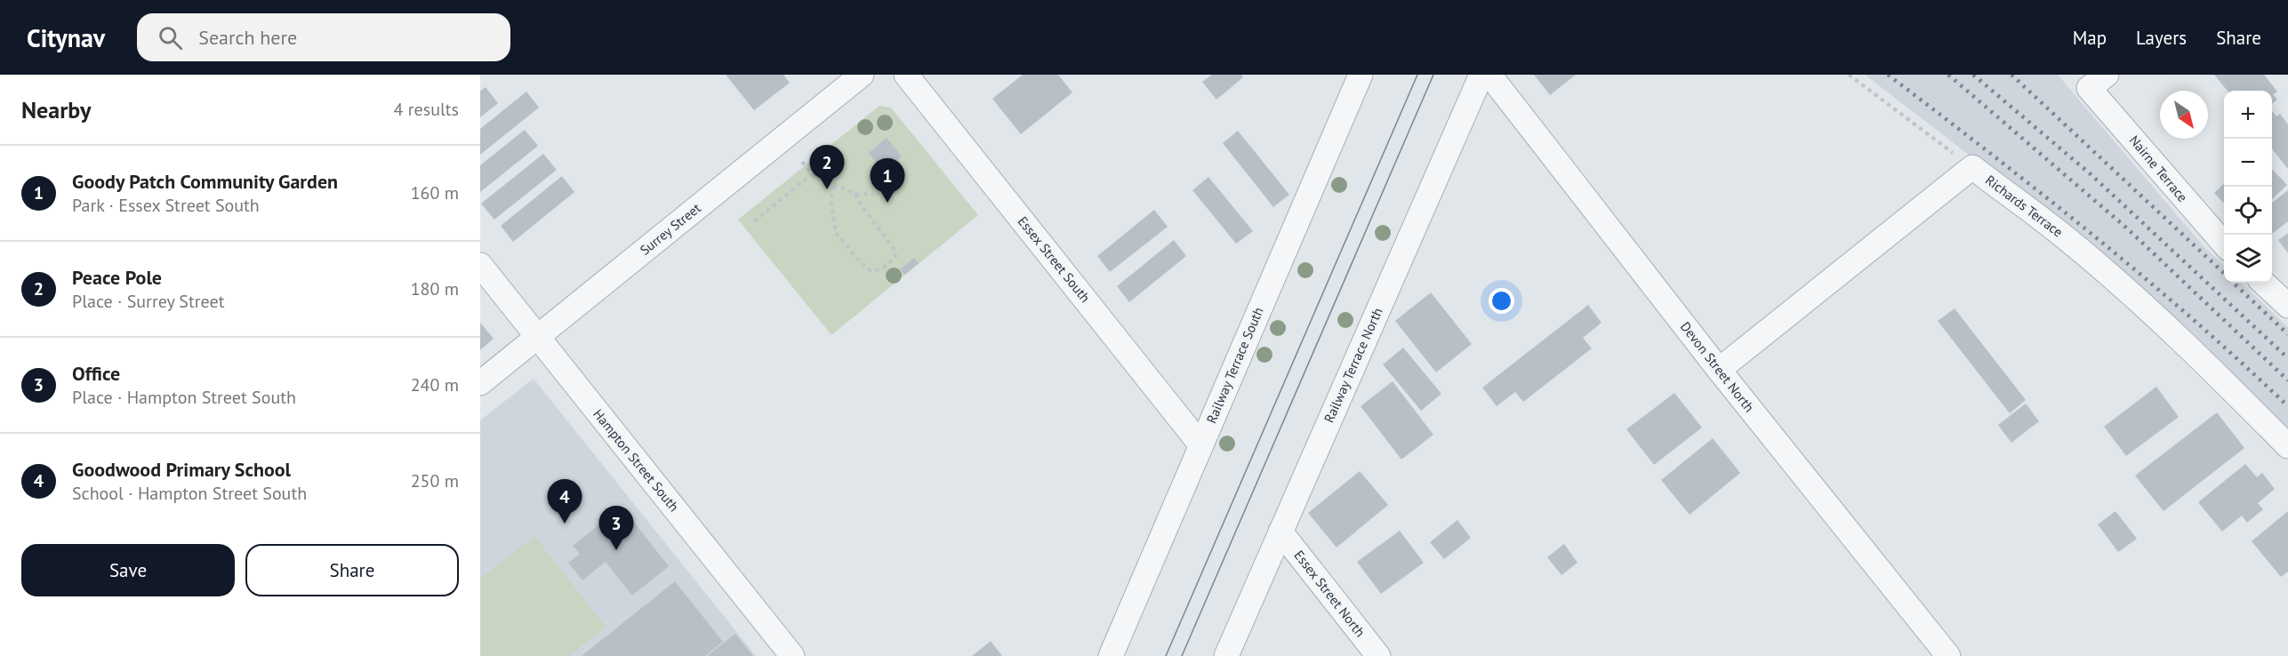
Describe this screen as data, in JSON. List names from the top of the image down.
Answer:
{
  "streets": {
    "street": [
      "Nairne Terrace",
      "Richards Terrace",
      "Surrey Street",
      "Essex Street South",
      "Railway Terrace South",
      "Railway Terrace North",
      "Devon Street North",
      "Hampton Street South",
      "Essex Street North"
    ]
  },
  "crossings": [
    ["Richards Terrace", "Devon Street North"],
    ["Surrey Street", "Hampton Street South"],
    ["Essex Street South", "Railway Terrace South"],
    ["Railway Terrace North", "Essex Street North"]
  ],
  "north": "bottom right",
  "page": {
    "header": "Citynav",
    "search": "Search here",
    "nav": ["Map", "Layers", "Share"],
    "heading": ["Nearby", "4 results"],
    "map_buttons": ["+", "−"],
    "list": [
      {
        "mark": "1",
        "name": "Goody Patch Community Garden",
        "note": "Park · Essex Street South",
        "value": "160 m"
      },
      {
        "mark": "2",
        "name": "Peace Pole",
        "note": "Place · Surrey Street",
        "value": "180 m"
      },
      {
        "mark": "3",
        "name": "Office",
        "note": "Place · Hampton Street South",
        "value": "240 m"
      },
      {
        "mark": "4",
        "name": "Goodwood Primary School",
        "note": "School · Hampton Street South",
        "value": "250 m"
      }
    ],
    "pins": [
      "2",
      "1",
      "4",
      "3"
    ],
    "buttons": ["Save", "Share"]
  }
}
